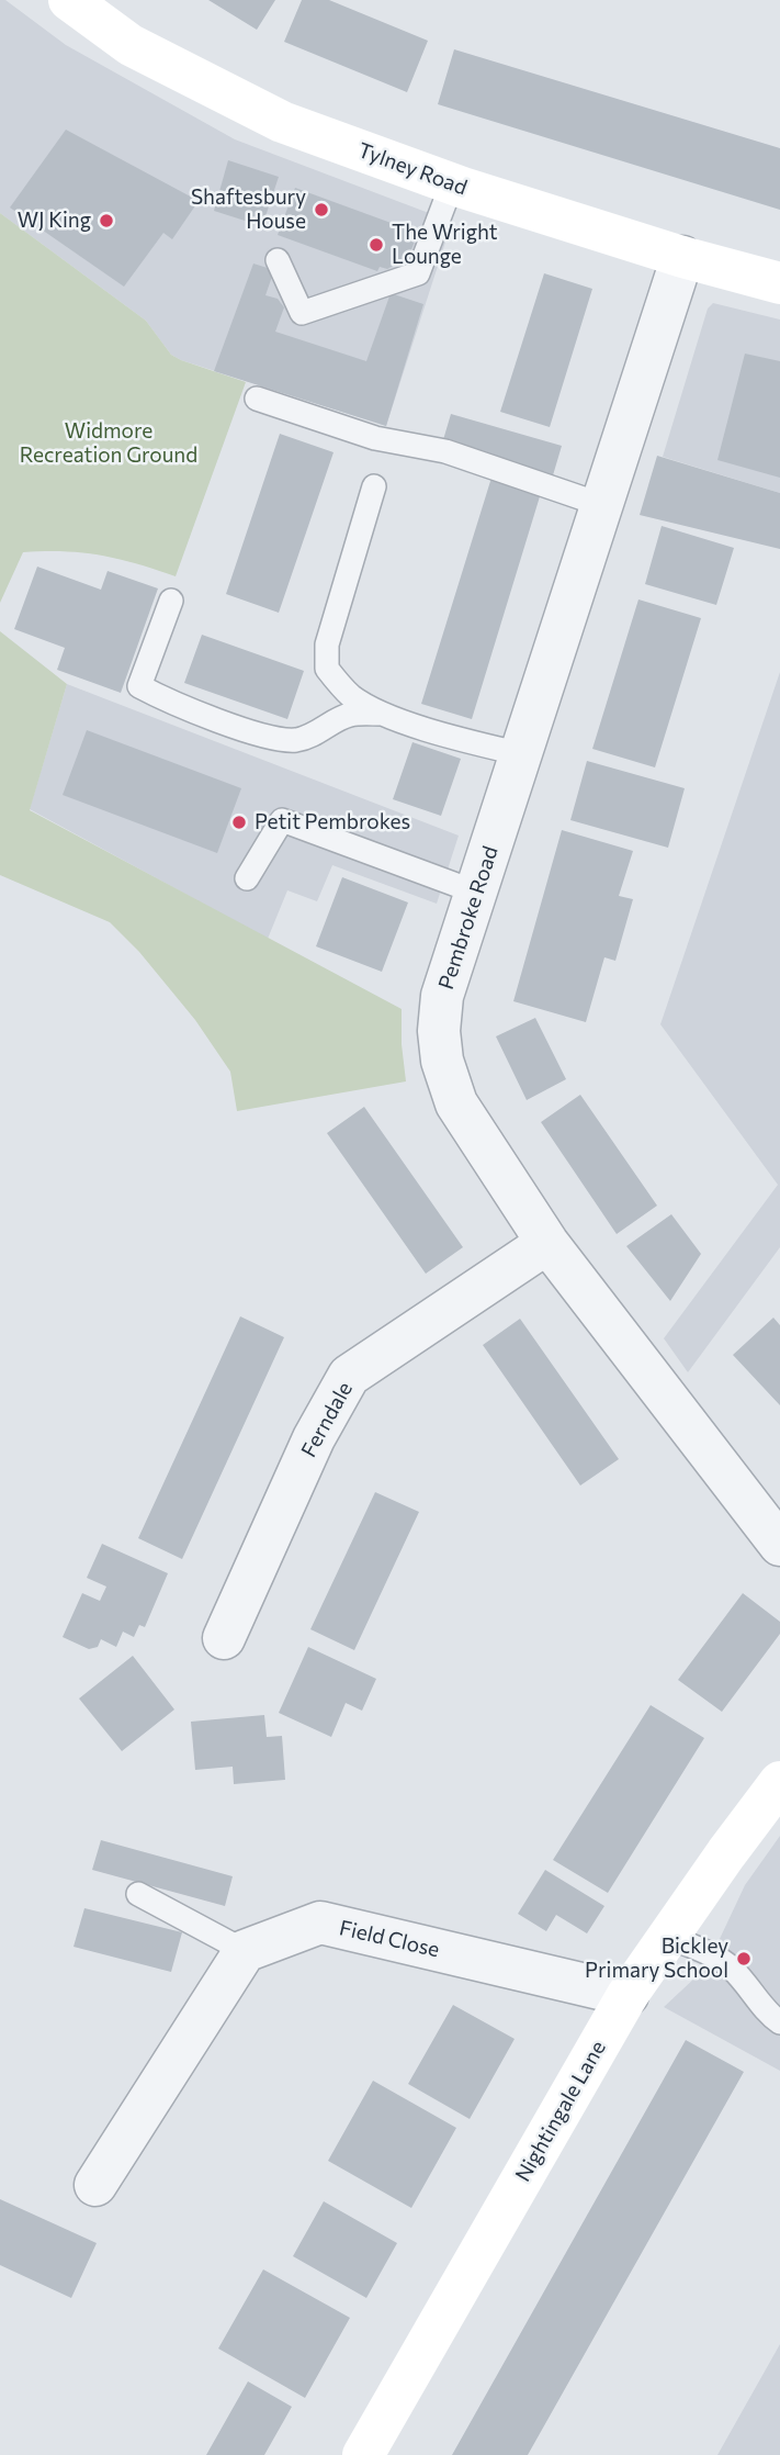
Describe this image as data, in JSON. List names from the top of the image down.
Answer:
{
  "streets": {
    "street": [
      "Tylney Road",
      "Pembroke Road",
      "Ferndale",
      "Field Close",
      "Nightingale Lane"
    ]
  },
  "crossings": [
    ["Tylney Road", "Pembroke Road"],
    ["Pembroke Road", "Ferndale"],
    ["Field Close", "Nightingale Lane"]
  ],
  "parks": ["Widmore Recreation Ground"],
  "places": [
    "Shaftesbury House",
    "WJ King",
    "The Wright Lounge",
    "Petit Pembrokes",
    "Bickley Primary School"
  ]
}
